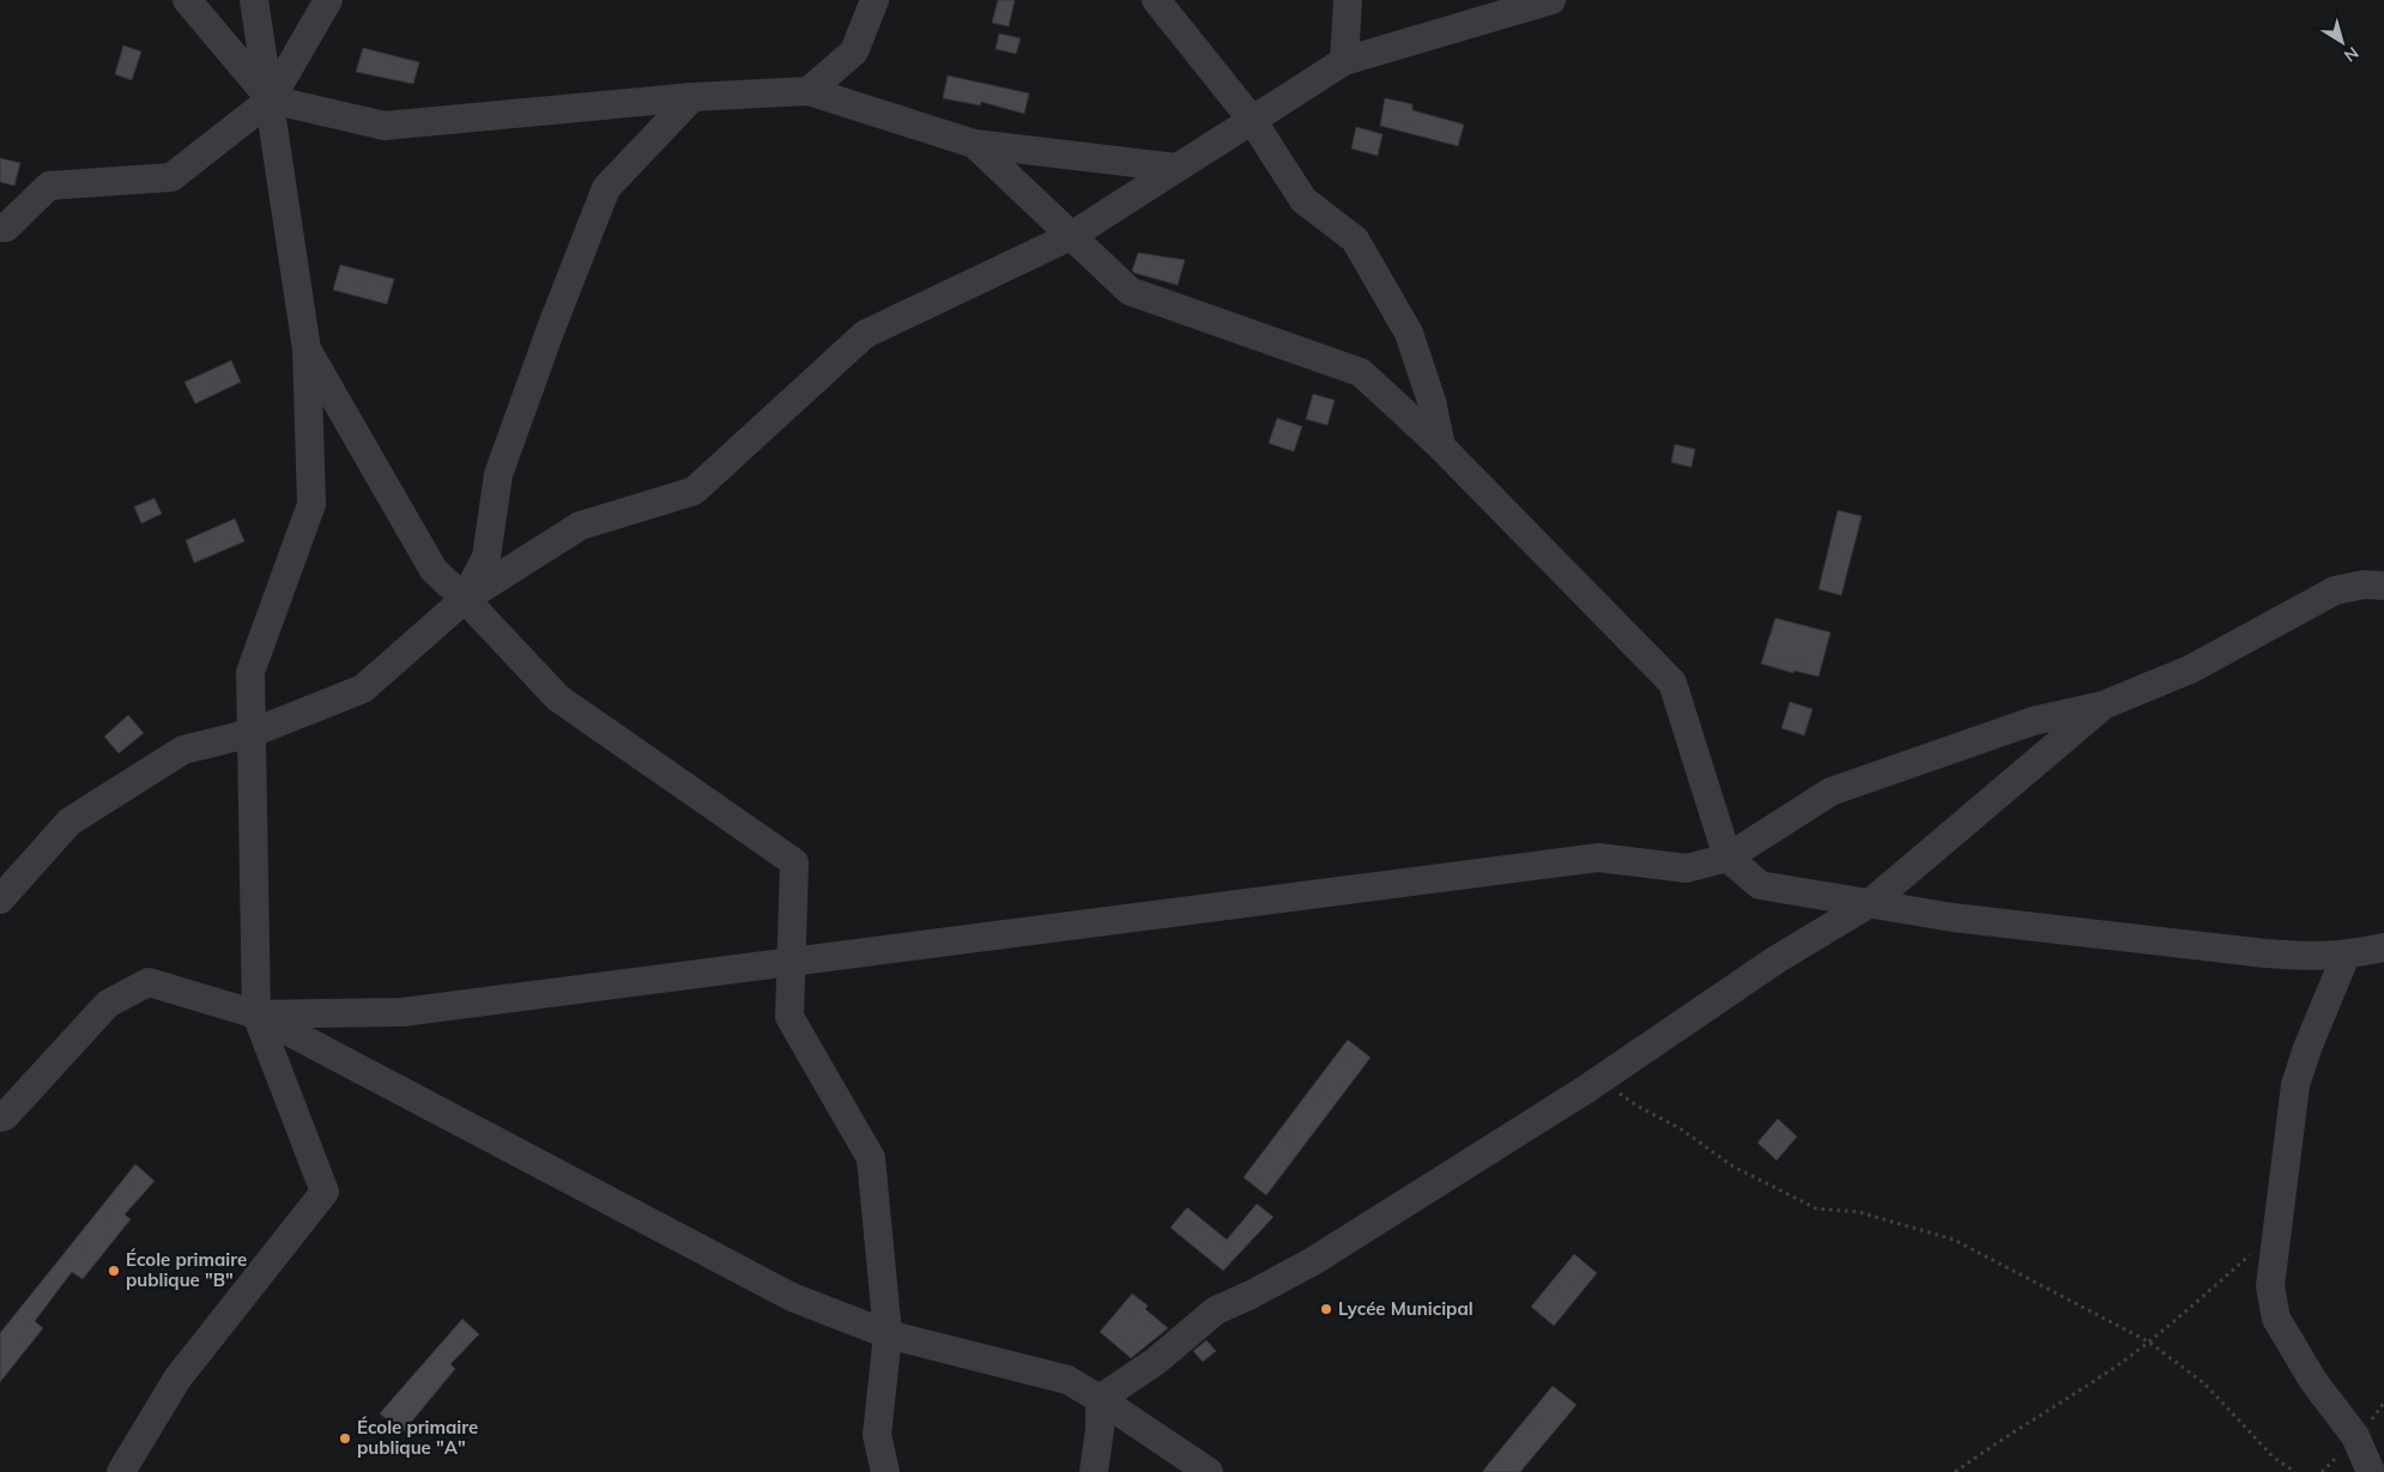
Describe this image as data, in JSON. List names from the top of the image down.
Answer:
{
  "places": ["École primaire publique \"B\"", "Lycée Municipal", "École primaire publique \"A\""],
  "north": "bottom right"
}
